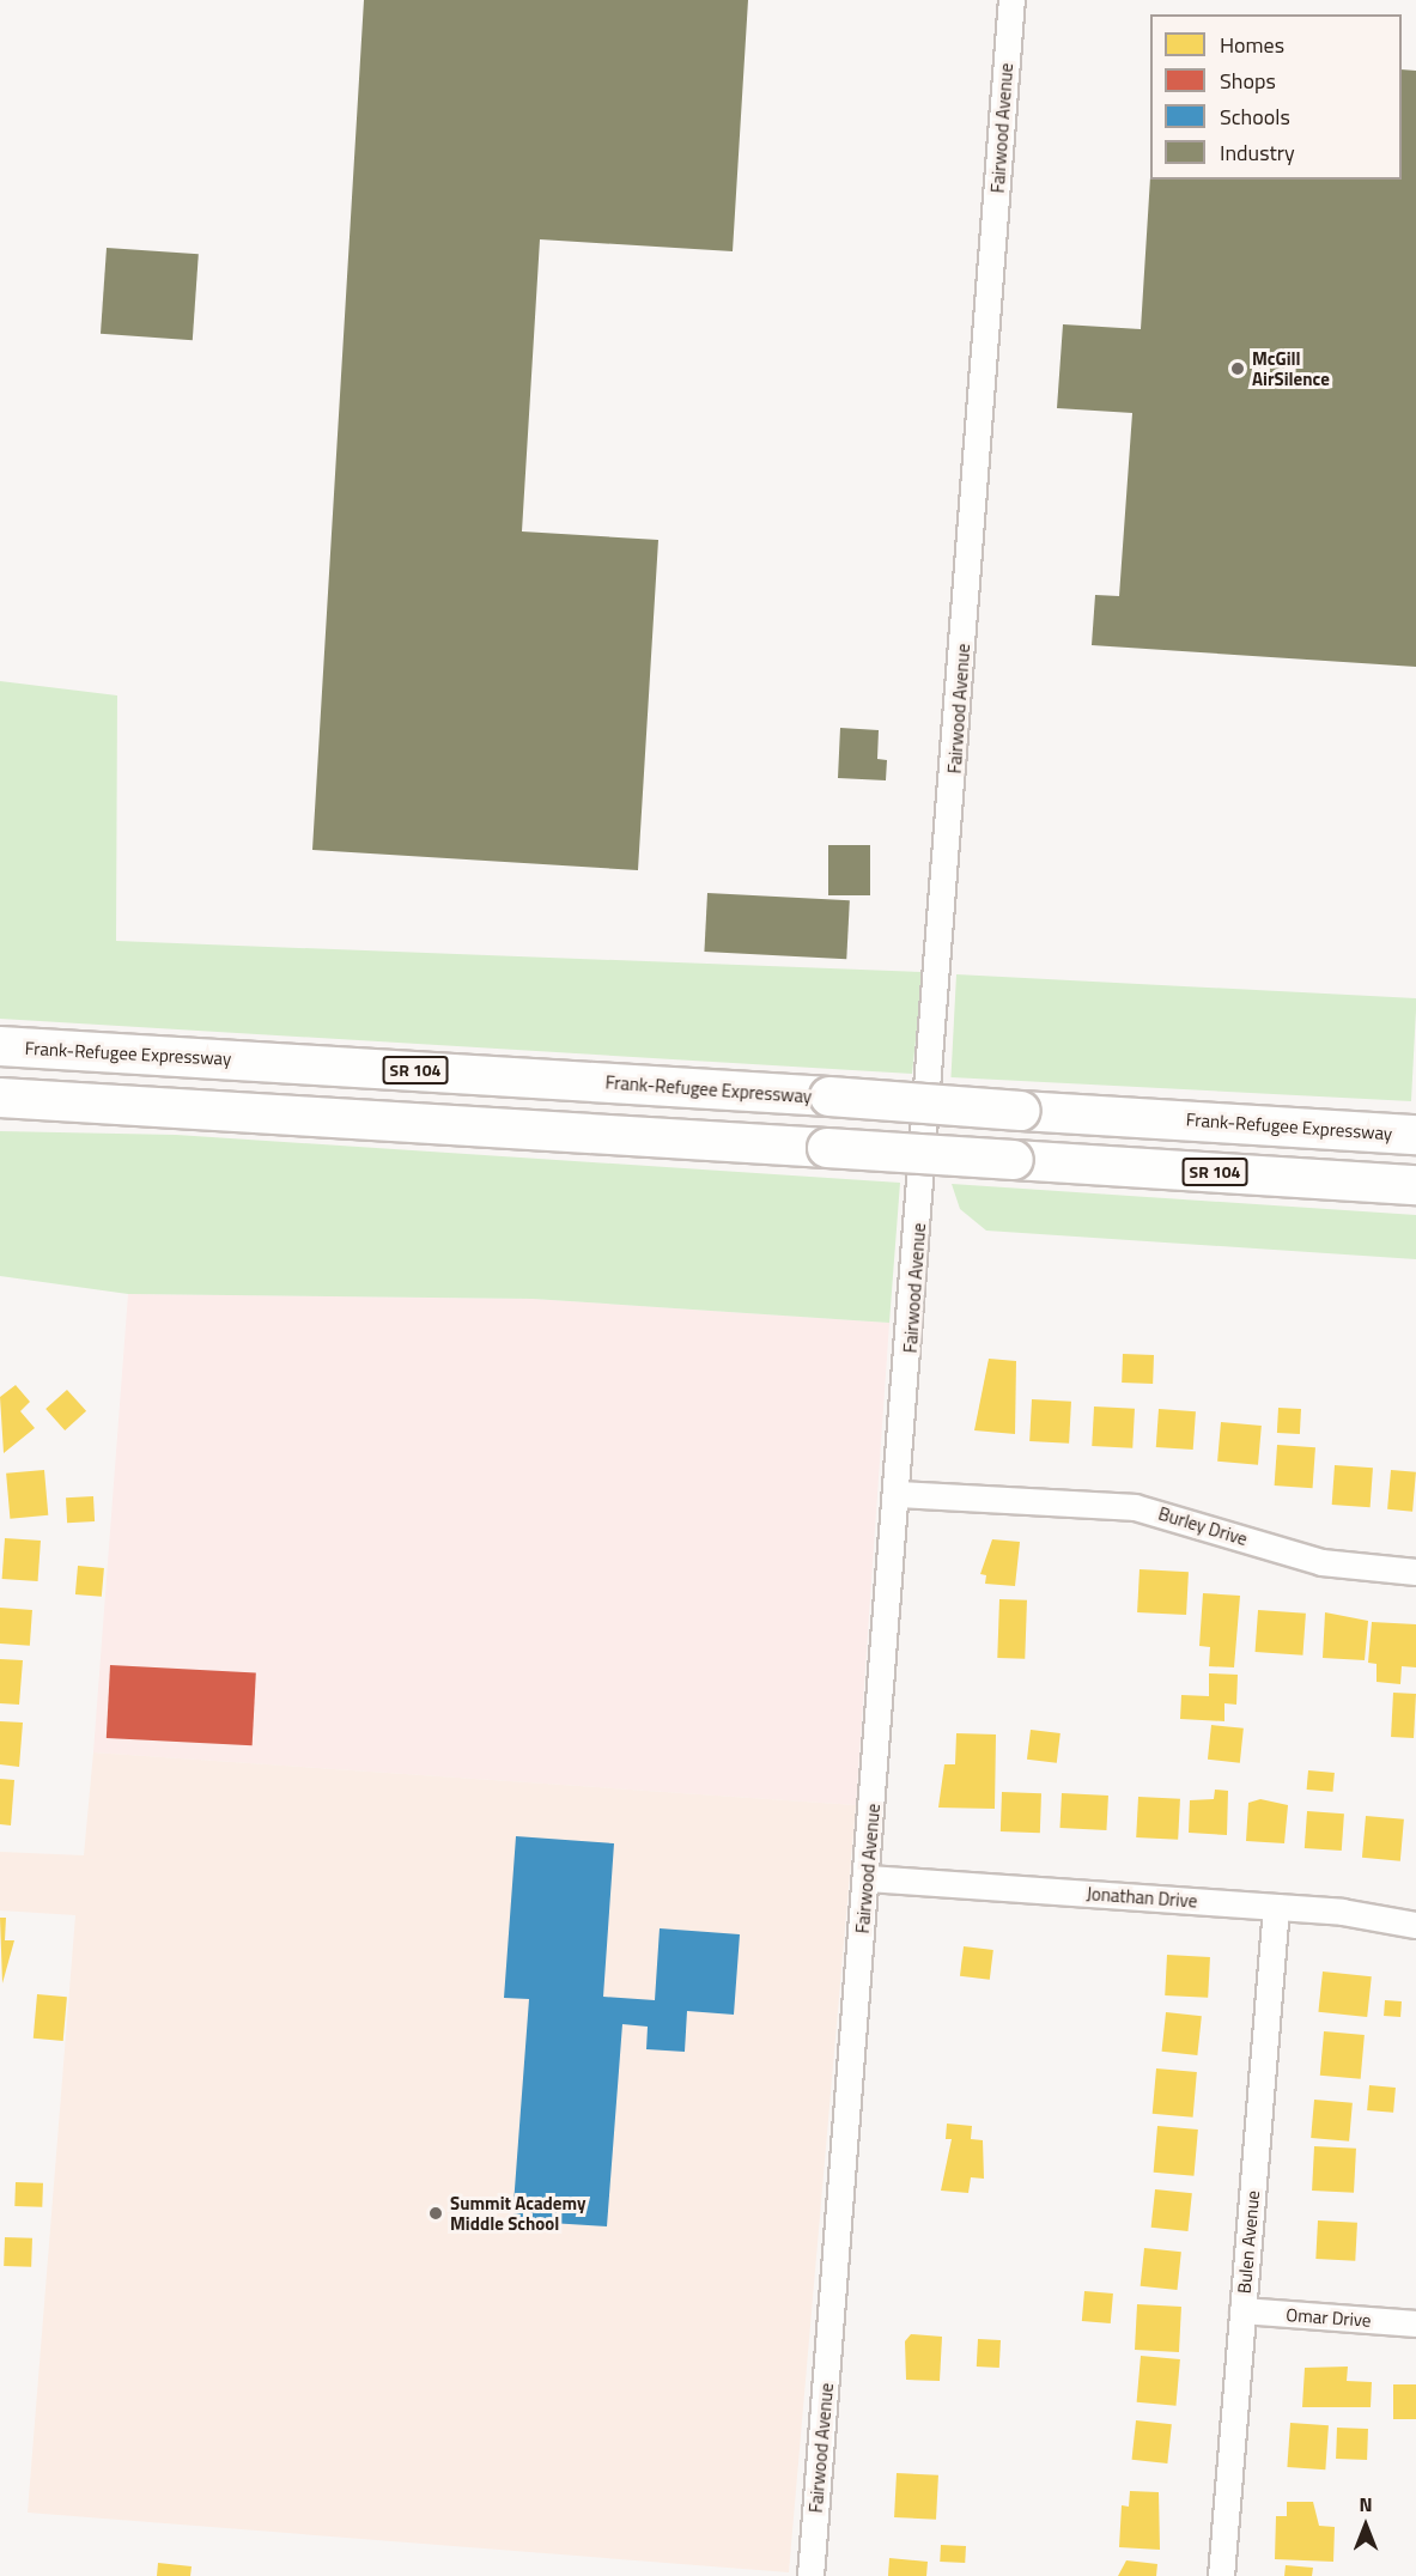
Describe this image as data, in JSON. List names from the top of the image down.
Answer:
{
  "streets": {
    "highway": ["Frank-Refugee Expressway", "SR 104"],
    "street": [
      "Fairwood Avenue",
      "Burley Drive",
      "Jonathan Drive",
      "Bulen Avenue",
      "Omar Drive"
    ]
  },
  "crossings": [
    ["Fairwood Avenue", "Burley Drive"],
    ["Fairwood Avenue", "Jonathan Drive"],
    ["Jonathan Drive", "Bulen Avenue"],
    ["Bulen Avenue", "Omar Drive"]
  ],
  "places": ["McGill AirSilence", "Summit Academy Middle School"],
  "legend": [
    "Homes",
    "Shops",
    "Schools",
    "Industry"
  ],
  "north": "top"
}
